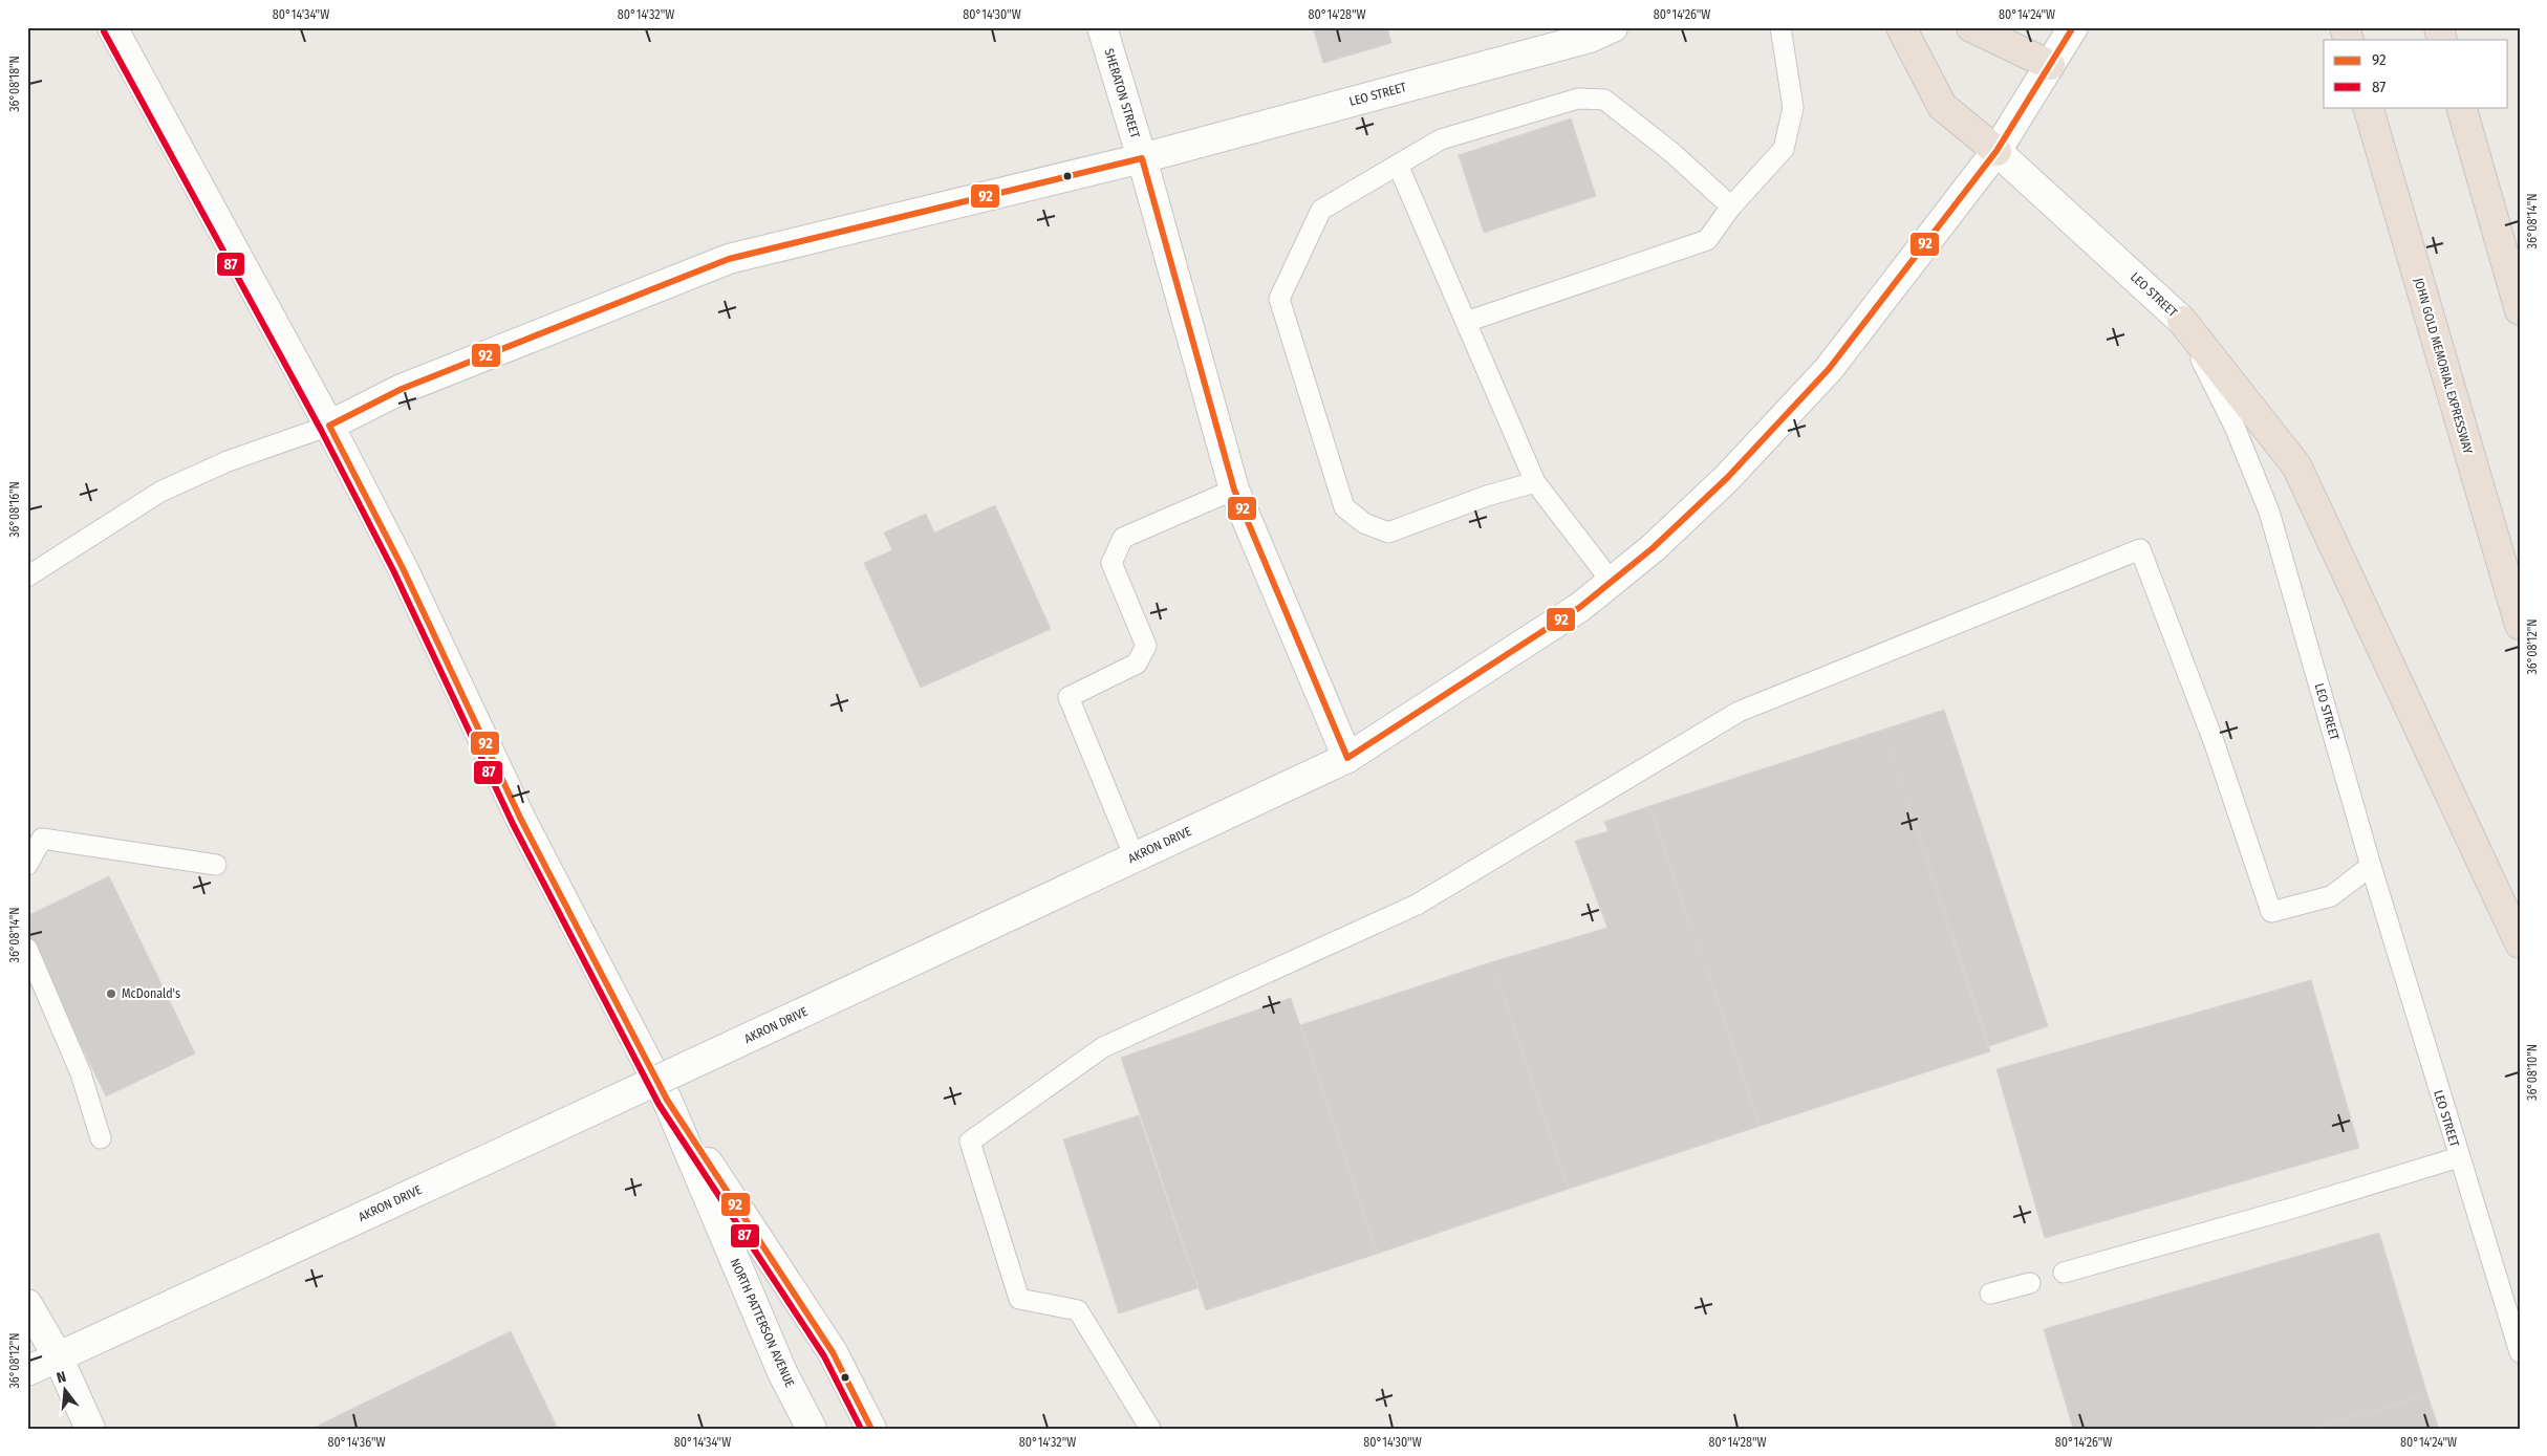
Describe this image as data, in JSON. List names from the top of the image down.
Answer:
{
  "streets": {
    "highway": ["JOHN GOLD MEMORIAL EXPRESSWAY"],
    "main road": [
      "SHERATON STREET",
      "LEO STREET",
      "AKRON DRIVE",
      "NORTH PATTERSON AVENUE"
    ]
  },
  "crossings": [
    ["SHERATON STREET", "LEO STREET"],
    ["SHERATON STREET", "AKRON DRIVE"],
    ["LEO STREET", "AKRON DRIVE"]
  ],
  "places": ["McDonald's"],
  "lines": ["transit line 92", "transit line 87"],
  "legend": ["92", "87"],
  "north": "top",
  "coordinates": [
    "80°14'34\"W",
    "80°14'32\"W",
    "80°14'30\"W",
    "80°14'28\"W",
    "80°14'26\"W",
    "80°14'24\"W",
    "36°08'18\"N",
    "36°08'14\"N",
    "36°08'16\"N",
    "36°08'12\"N",
    "36°08'10\"N",
    "80°14'36\"W"
  ]
}
